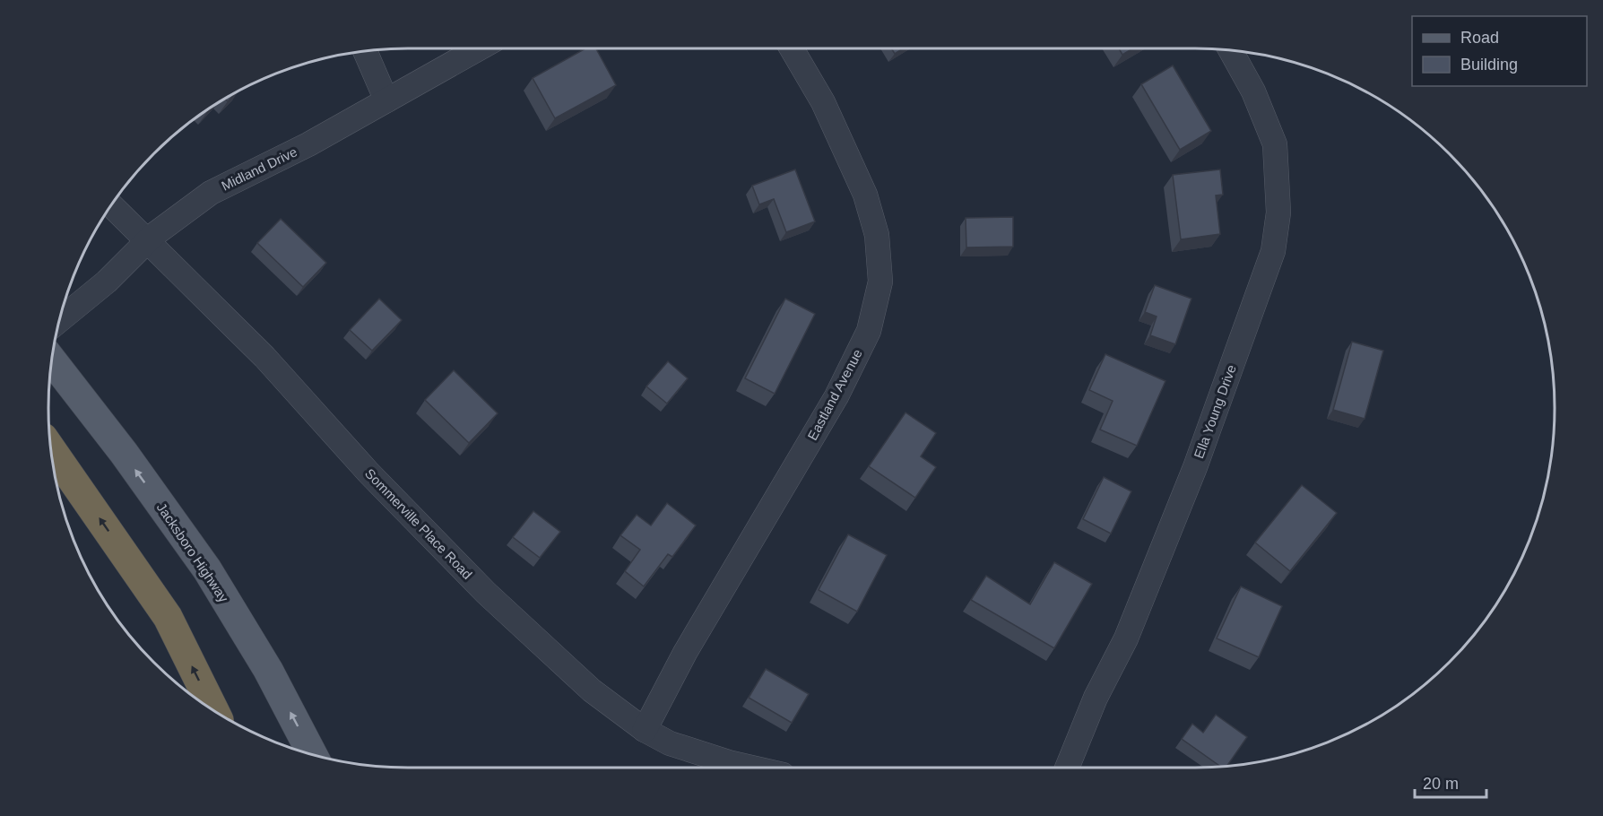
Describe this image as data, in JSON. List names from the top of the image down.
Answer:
{
  "streets": {
    "main road": ["Jacksboro Highway"],
    "street": [
      "Midland Drive",
      "Eastland Avenue",
      "Ella Young Drive",
      "Sommerville Place Road"
    ]
  },
  "crossings": [
    ["Midland Drive", "Sommerville Place Road"],
    ["Eastland Avenue", "Sommerville Place Road"]
  ],
  "one_way": ["Jacksboro Highway"],
  "legend": ["Road", "Building"],
  "scale_bar": "20 m"
}
